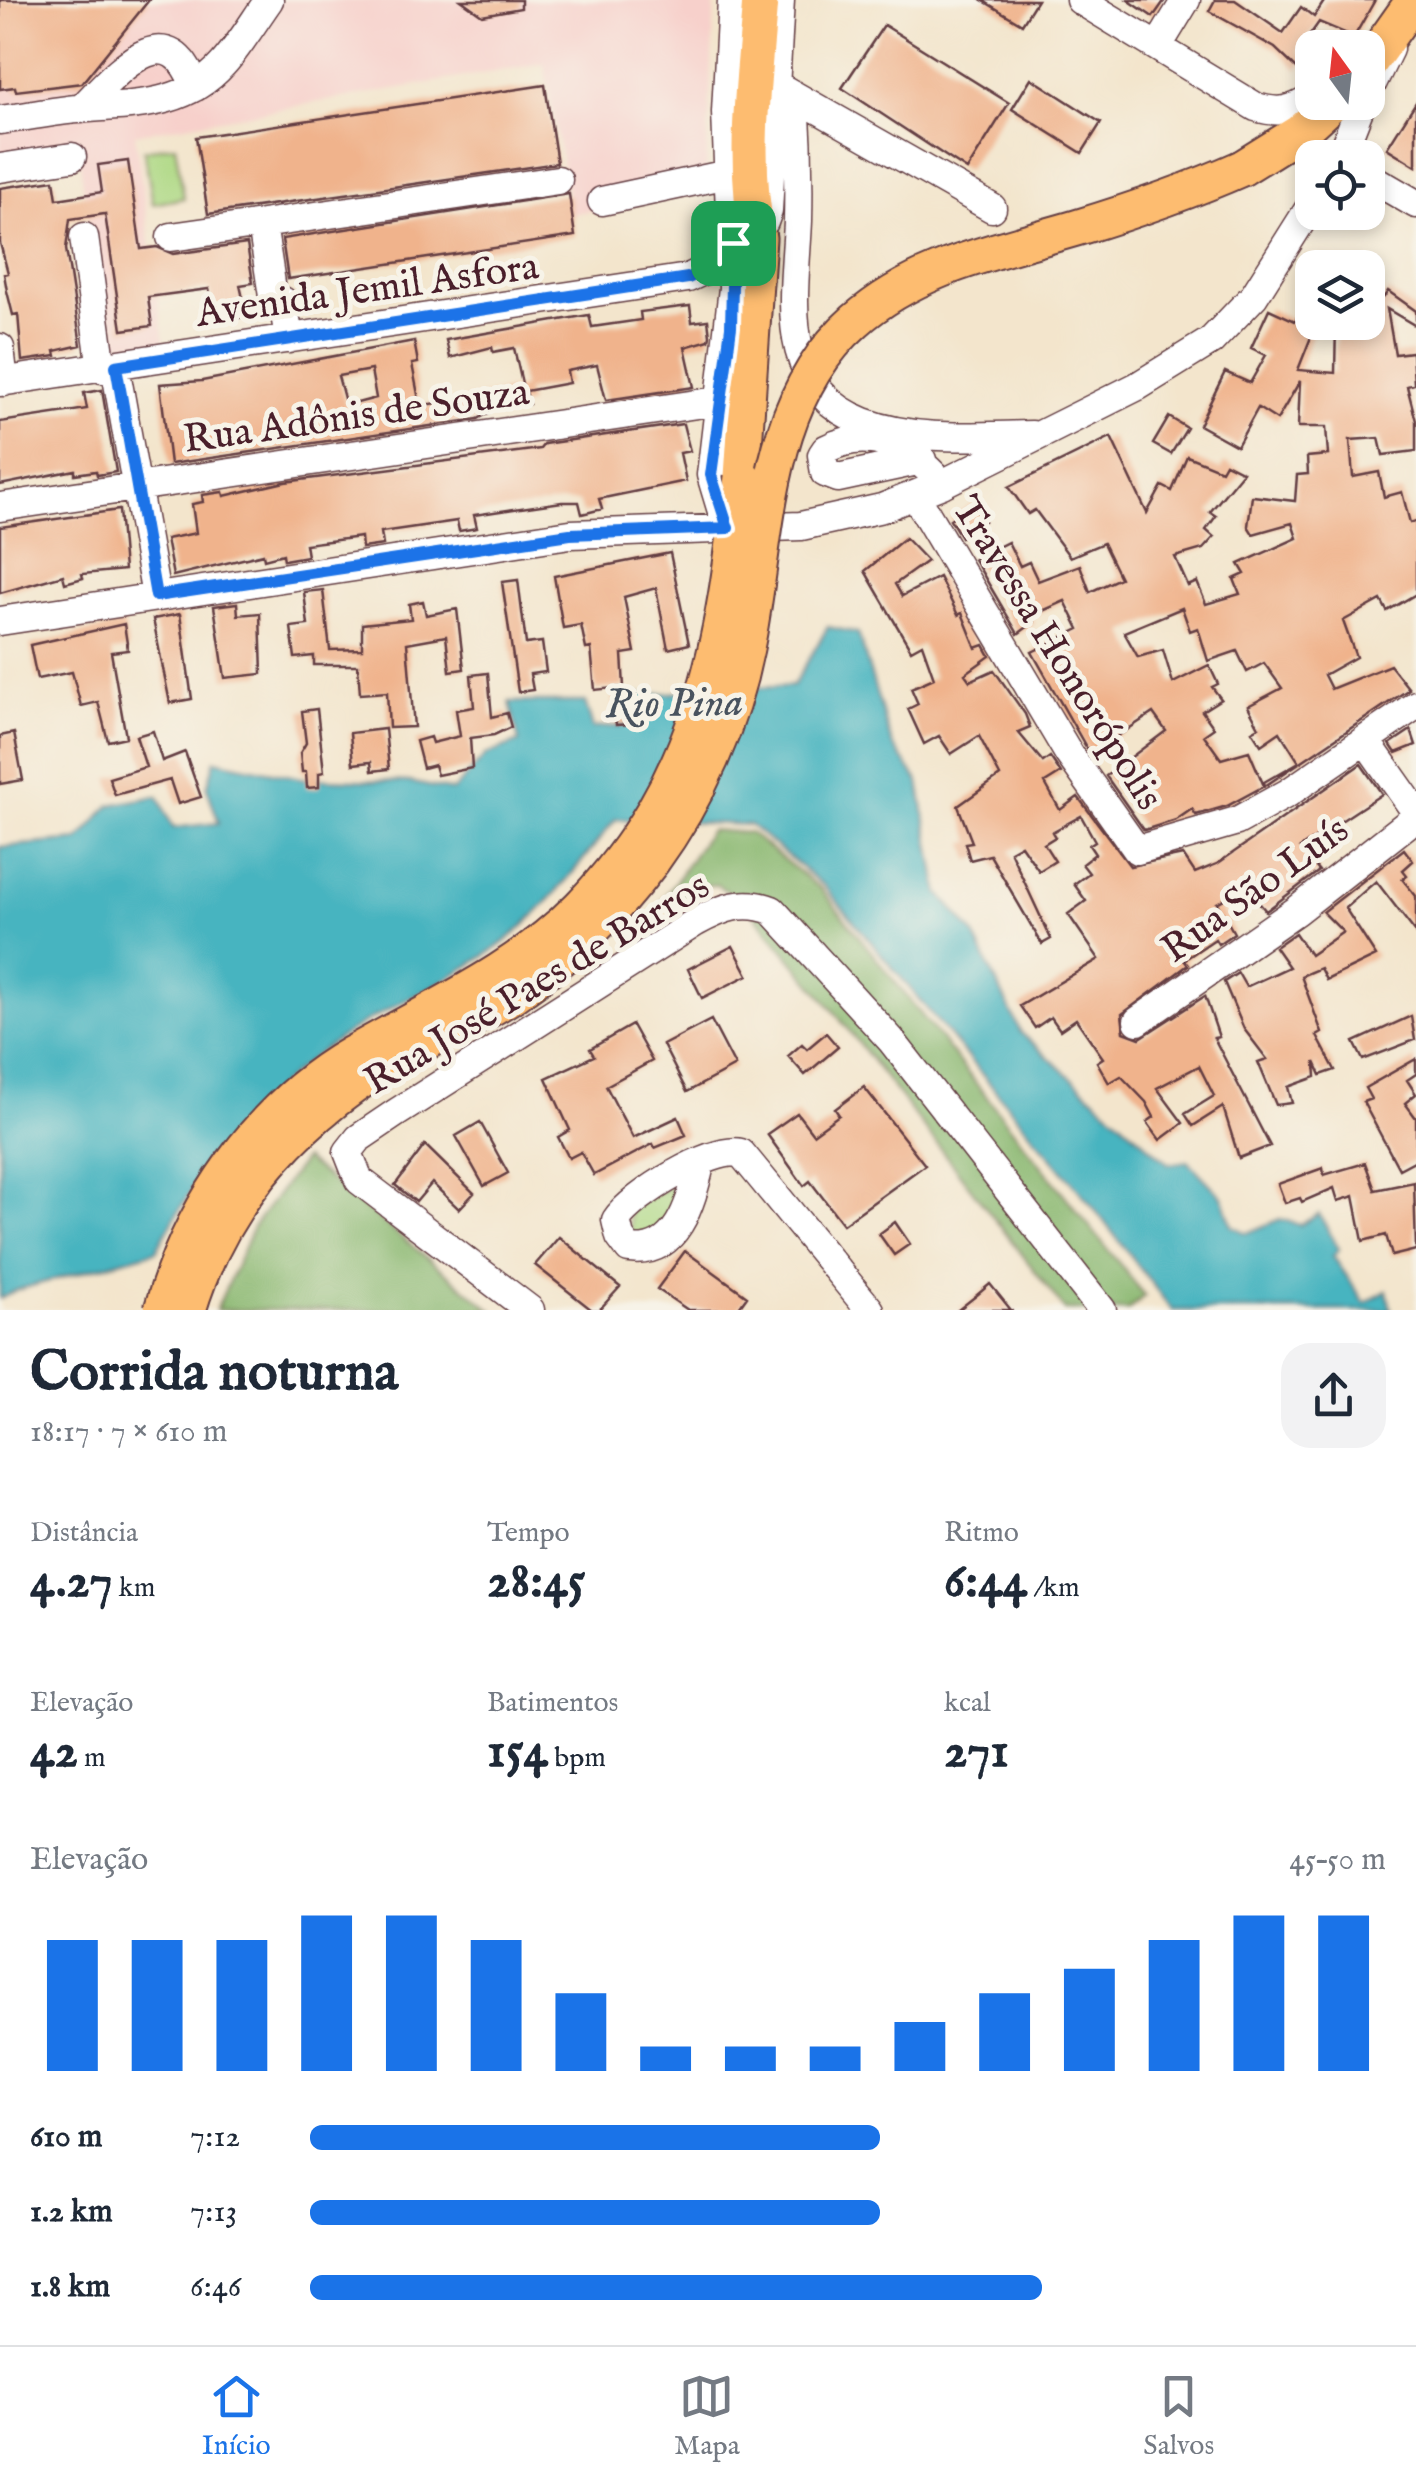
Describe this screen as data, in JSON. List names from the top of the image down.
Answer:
{
  "streets": {
    "street": [
      "Avenida Jemil Asfora",
      "Rua Adônis de Souza",
      "Travessa Honorópolis",
      "Rua São Luís",
      "Rua José Paes de Barros"
    ]
  },
  "water": ["Rio Pina"],
  "north": "top",
  "page": {
    "heading": ["Corrida noturna", "18:17 · 7 × 610 m"],
    "stats": [
      ["Distância", "4.27 km"],
      ["Tempo", "28:45"],
      ["Ritmo", "6:44 /km"],
      ["Elevação", "42 m"],
      ["Batimentos", "154 bpm"],
      ["kcal", "271"]
    ],
    "chart": ["Elevação", "45–50 m"],
    "list": [
      {
        "name": "610 m",
        "note": "7:12"
      },
      {
        "name": "1.2 km",
        "note": "7:13"
      },
      {
        "name": "1.8 km",
        "note": "6:46"
      }
    ],
    "tabs": ["Início", "Mapa", "Salvos"]
  }
}
